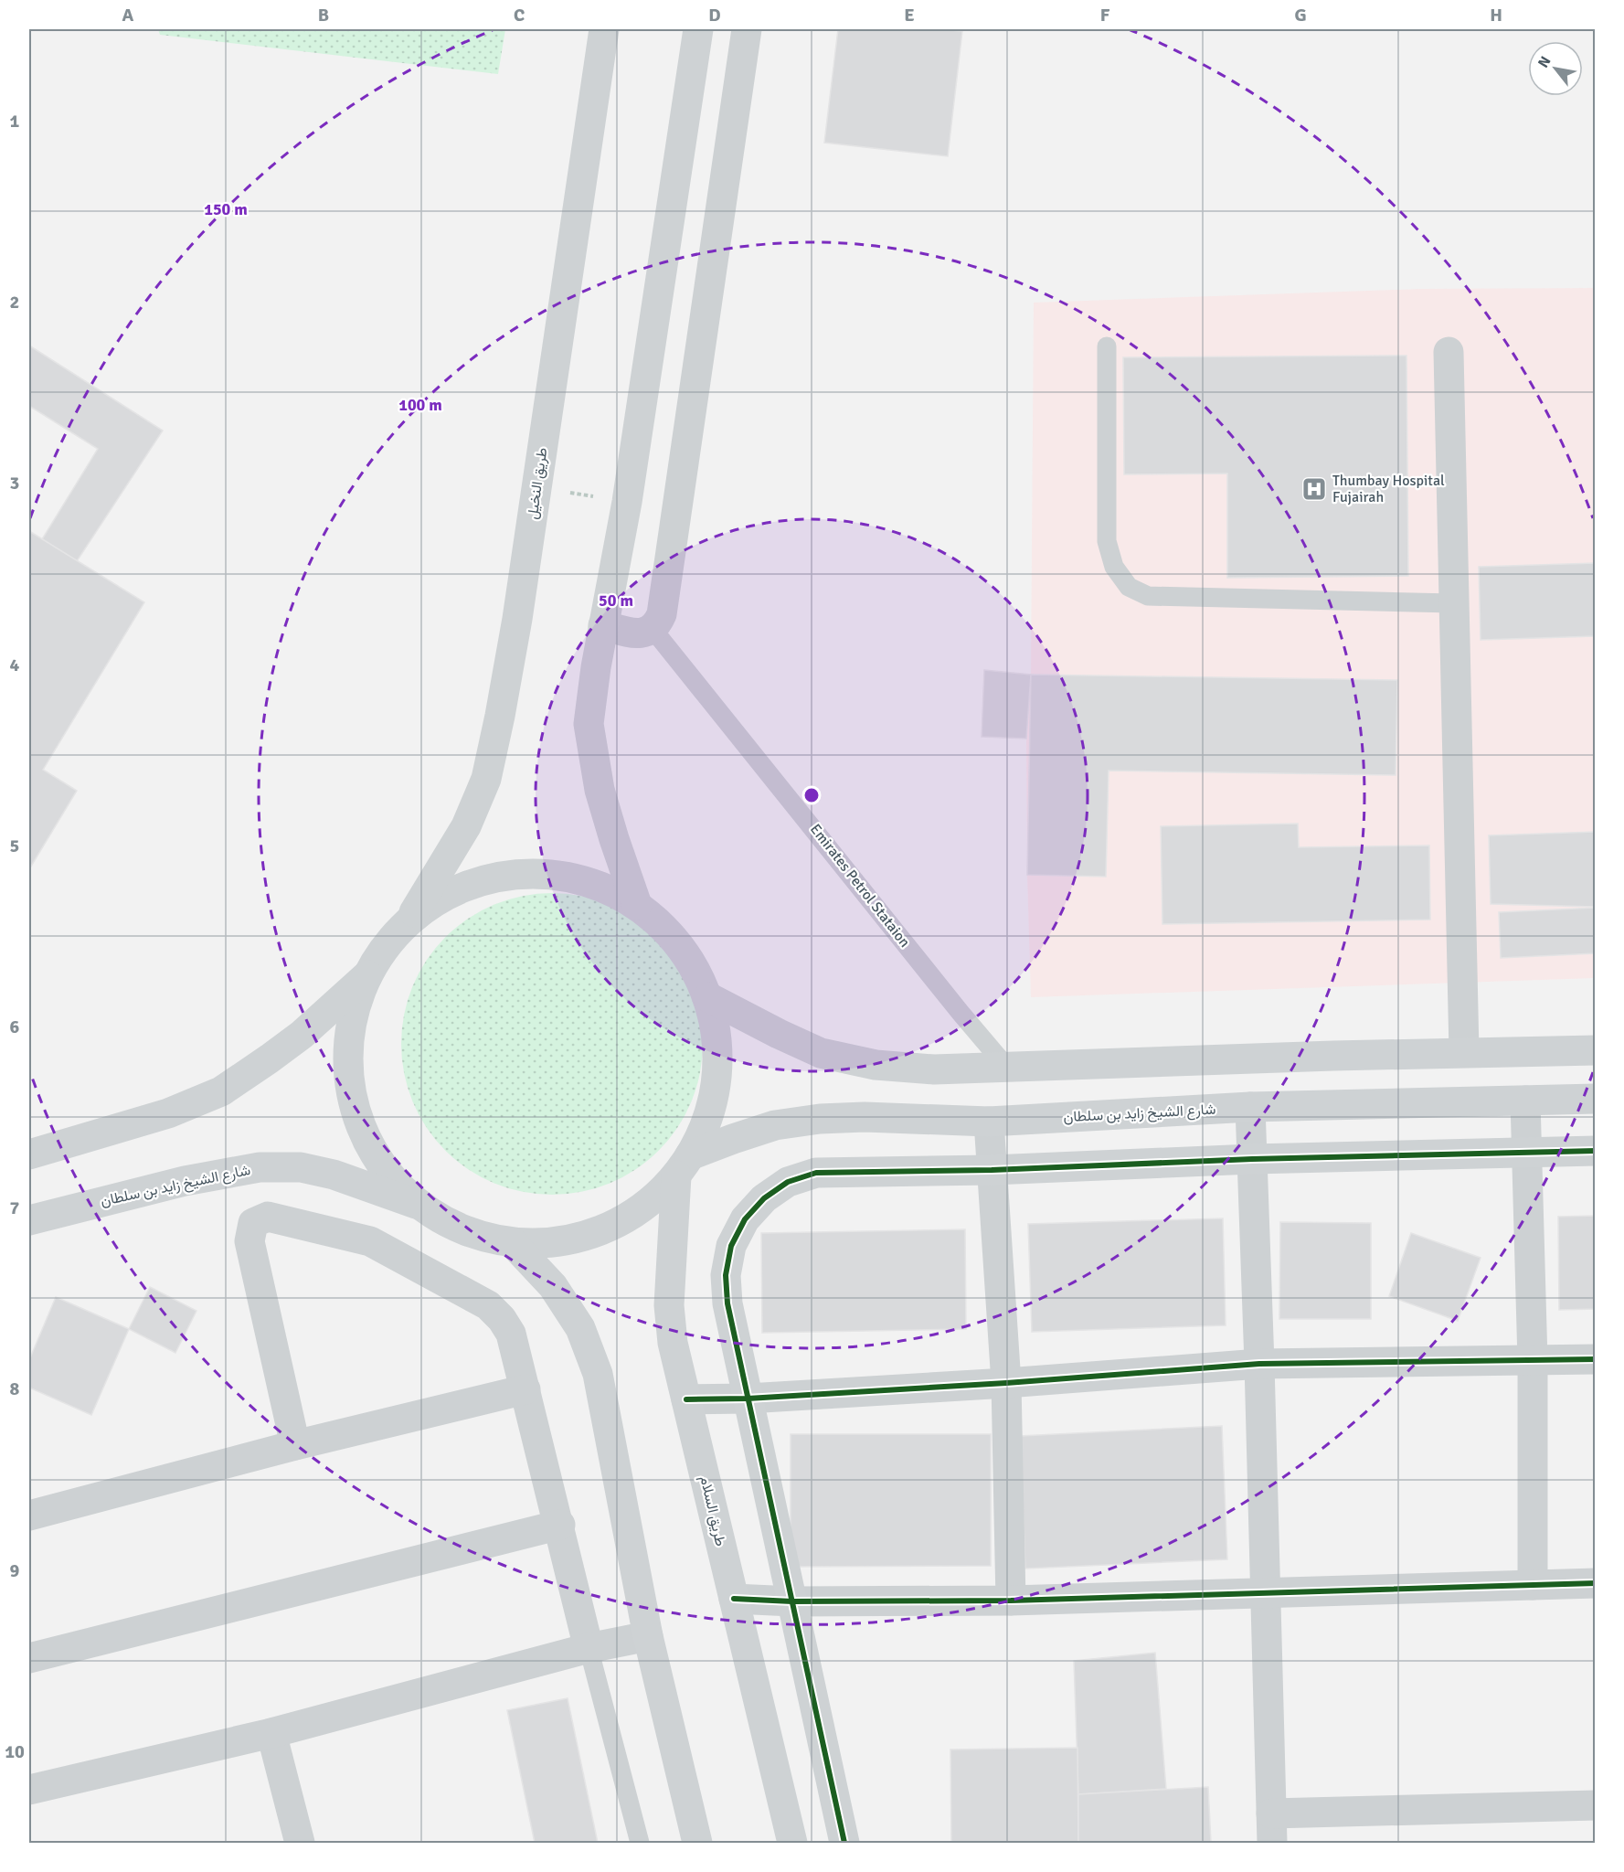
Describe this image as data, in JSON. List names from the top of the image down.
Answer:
{
  "streets": {
    "main road": ["طريق النخيل", "شارع الشيخ زايد بن سلطان", "طريق السلام"],
    "lane": ["Emirates Petrol Stataion"]
  },
  "crossings": [
    ["شارع الشيخ زايد بن سلطان", "طريق السلام"]
  ],
  "places": {
    "hospital": ["Thumbay Hospital Fujairah"]
  },
  "north": "top left",
  "grid": {
    "columns": [
      "A",
      "B",
      "C",
      "D",
      "E",
      "F",
      "G",
      "H"
    ],
    "rows": [
      "1",
      "2",
      "3",
      "4",
      "5",
      "6",
      "7",
      "8",
      "9",
      "10"
    ]
  },
  "rings": ["150 m", "100 m", "50 m"]
}
